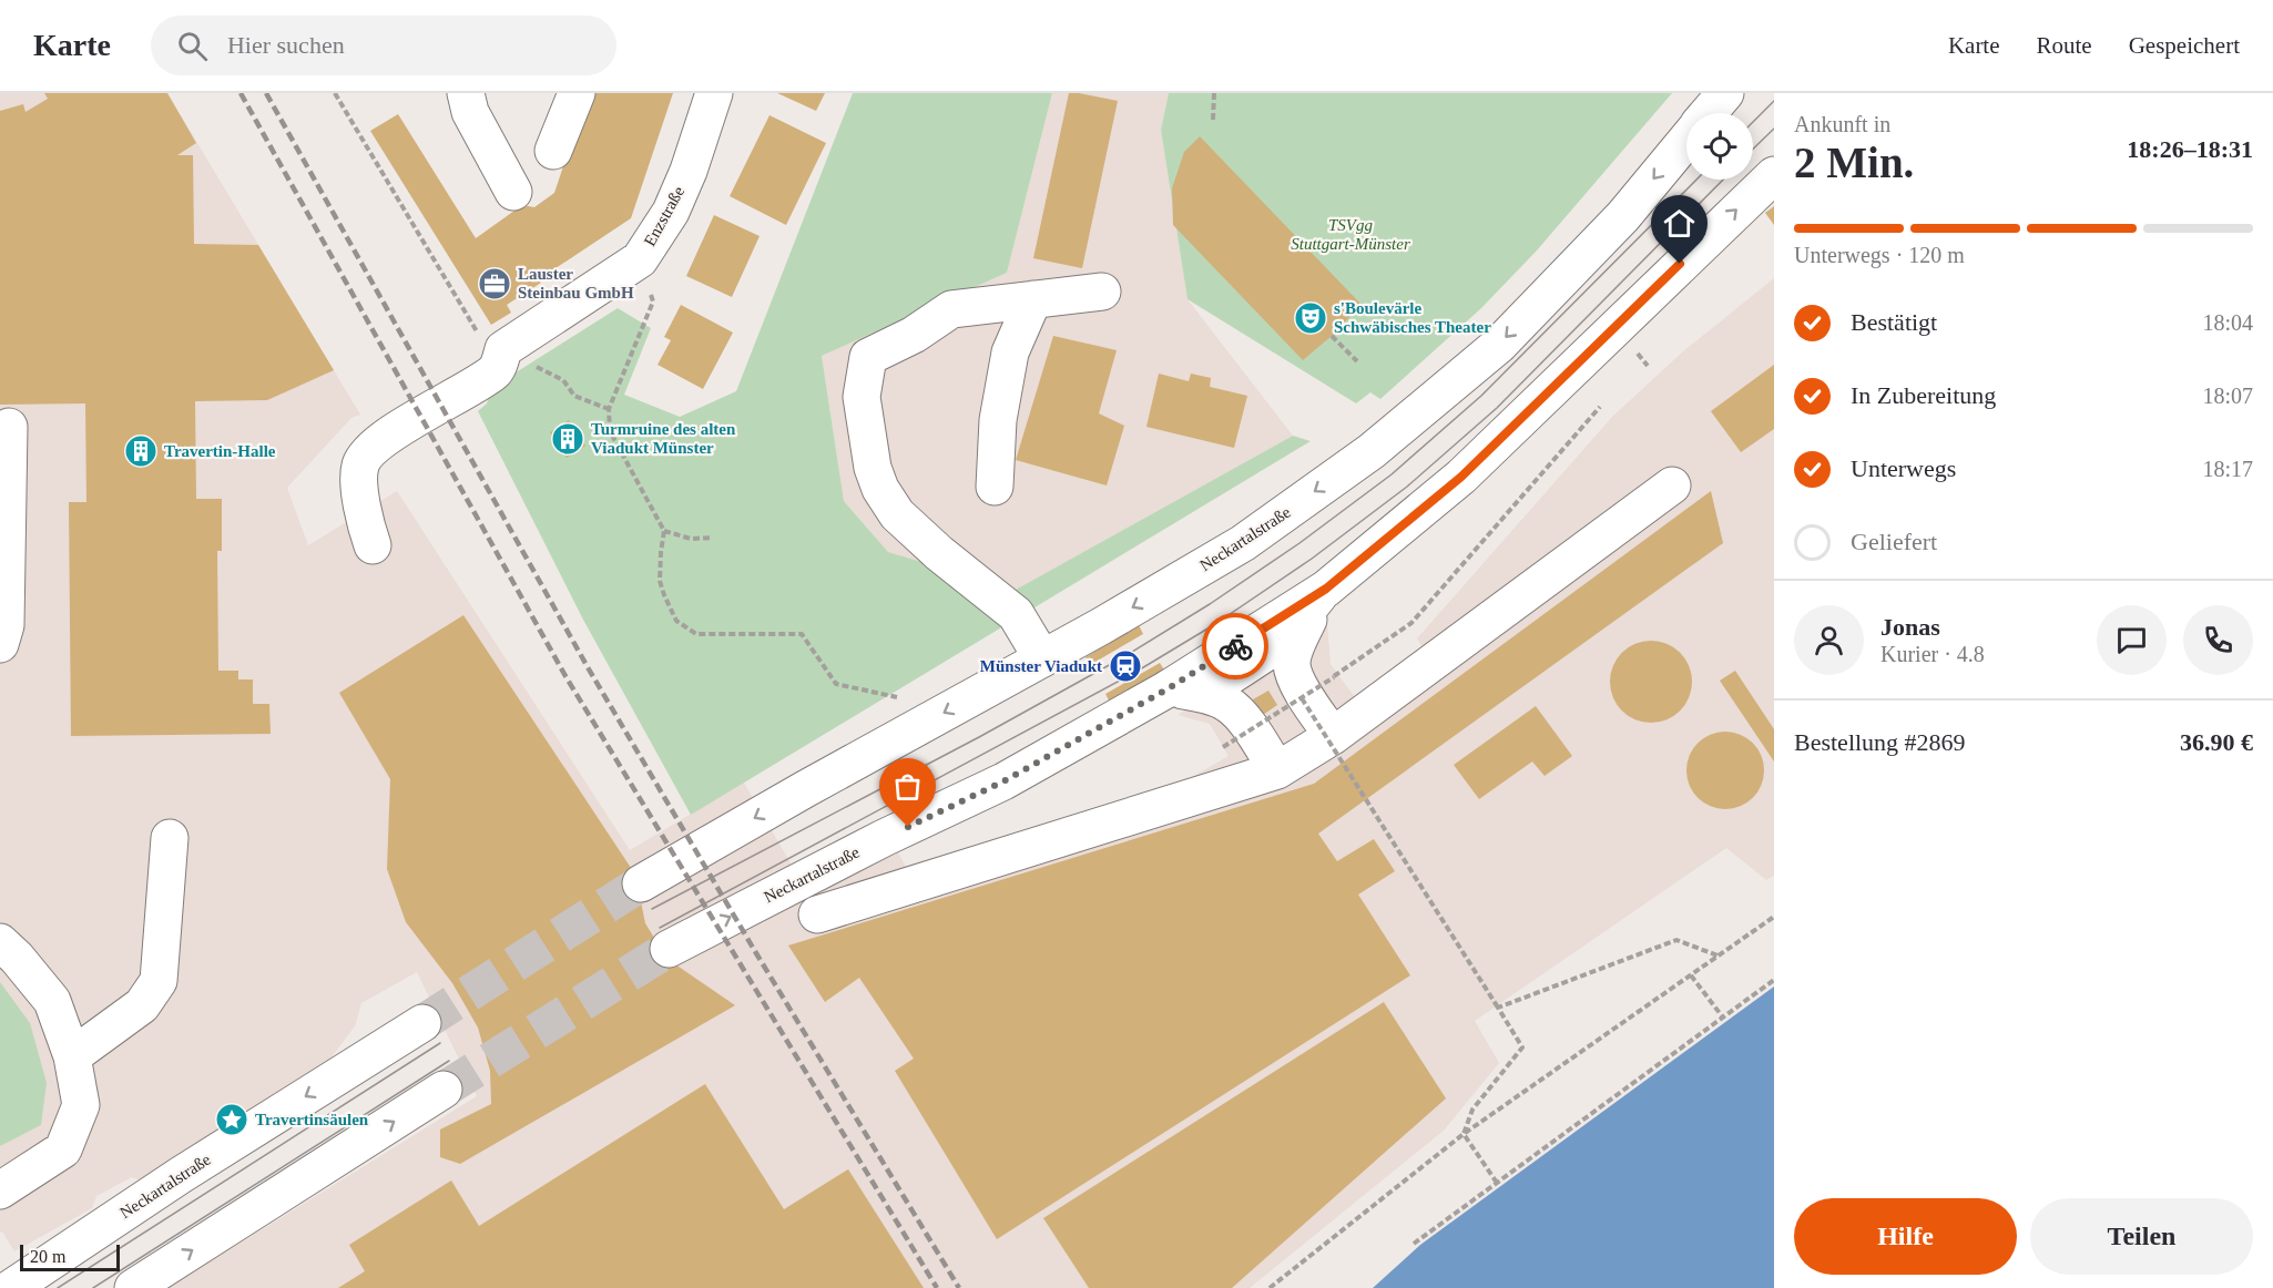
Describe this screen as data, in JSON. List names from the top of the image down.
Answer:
{
  "streets": {
    "main road": ["Enzstraße", "Neckartalstraße"]
  },
  "parks": ["TSVgg Stuttgart-Münster"],
  "places": {
    "office": ["Lauster Steinbau GmbH"],
    "theatre": ["s'Boulevärle Schwäbisches Theater"],
    "building": ["Turmruine des alten Viadukt Münster", "Travertin-Halle"],
    "station": ["Münster Viadukt"],
    "place": ["Travertinsäulen"]
  },
  "scale_bar": "20 m",
  "page": {
    "header": "Karte",
    "search": "Hier suchen",
    "nav": ["Karte", "Route", "Gespeichert"],
    "heading": ["2 Min.", "Ankunft in", "18:26–18:31"],
    "panel": [
      "Jonas",
      "Kurier · 4.8",
      "Bestellung #2869",
      "36.90 €"
    ],
    "bar": "Unterwegs · 120 m",
    "list": [
      ["Bestätigt", "18:04"],
      ["In Zubereitung", "18:07"],
      ["Unterwegs", "18:17"],
      "Geliefert"
    ],
    "buttons": ["Hilfe", "Teilen"],
    "scale": "20 m"
  }
}
